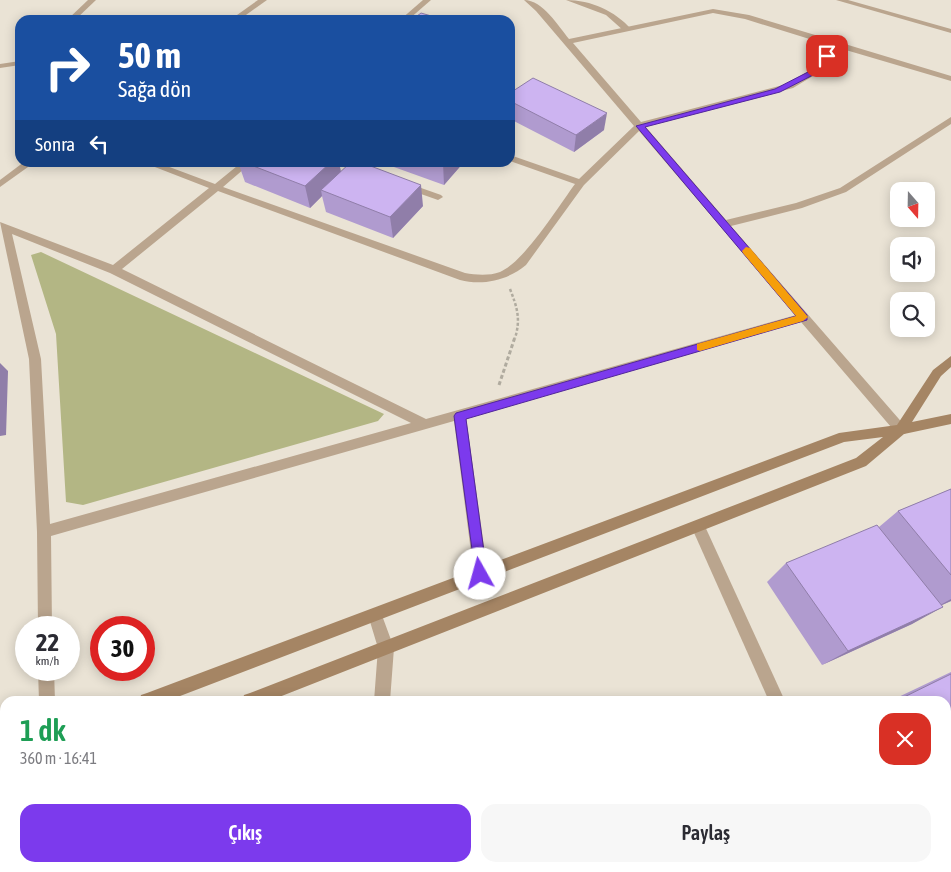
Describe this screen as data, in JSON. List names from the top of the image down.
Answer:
{
  "north": "bottom",
  "page": {
    "turn": ["50 m", "Sağa dön"],
    "then": "Sonra",
    "speed": "22 km/h",
    "limit": "30",
    "heading": ["1 dk", "360 m · 16:41"],
    "buttons": ["Çıkış", "Paylaş"]
  }
}
